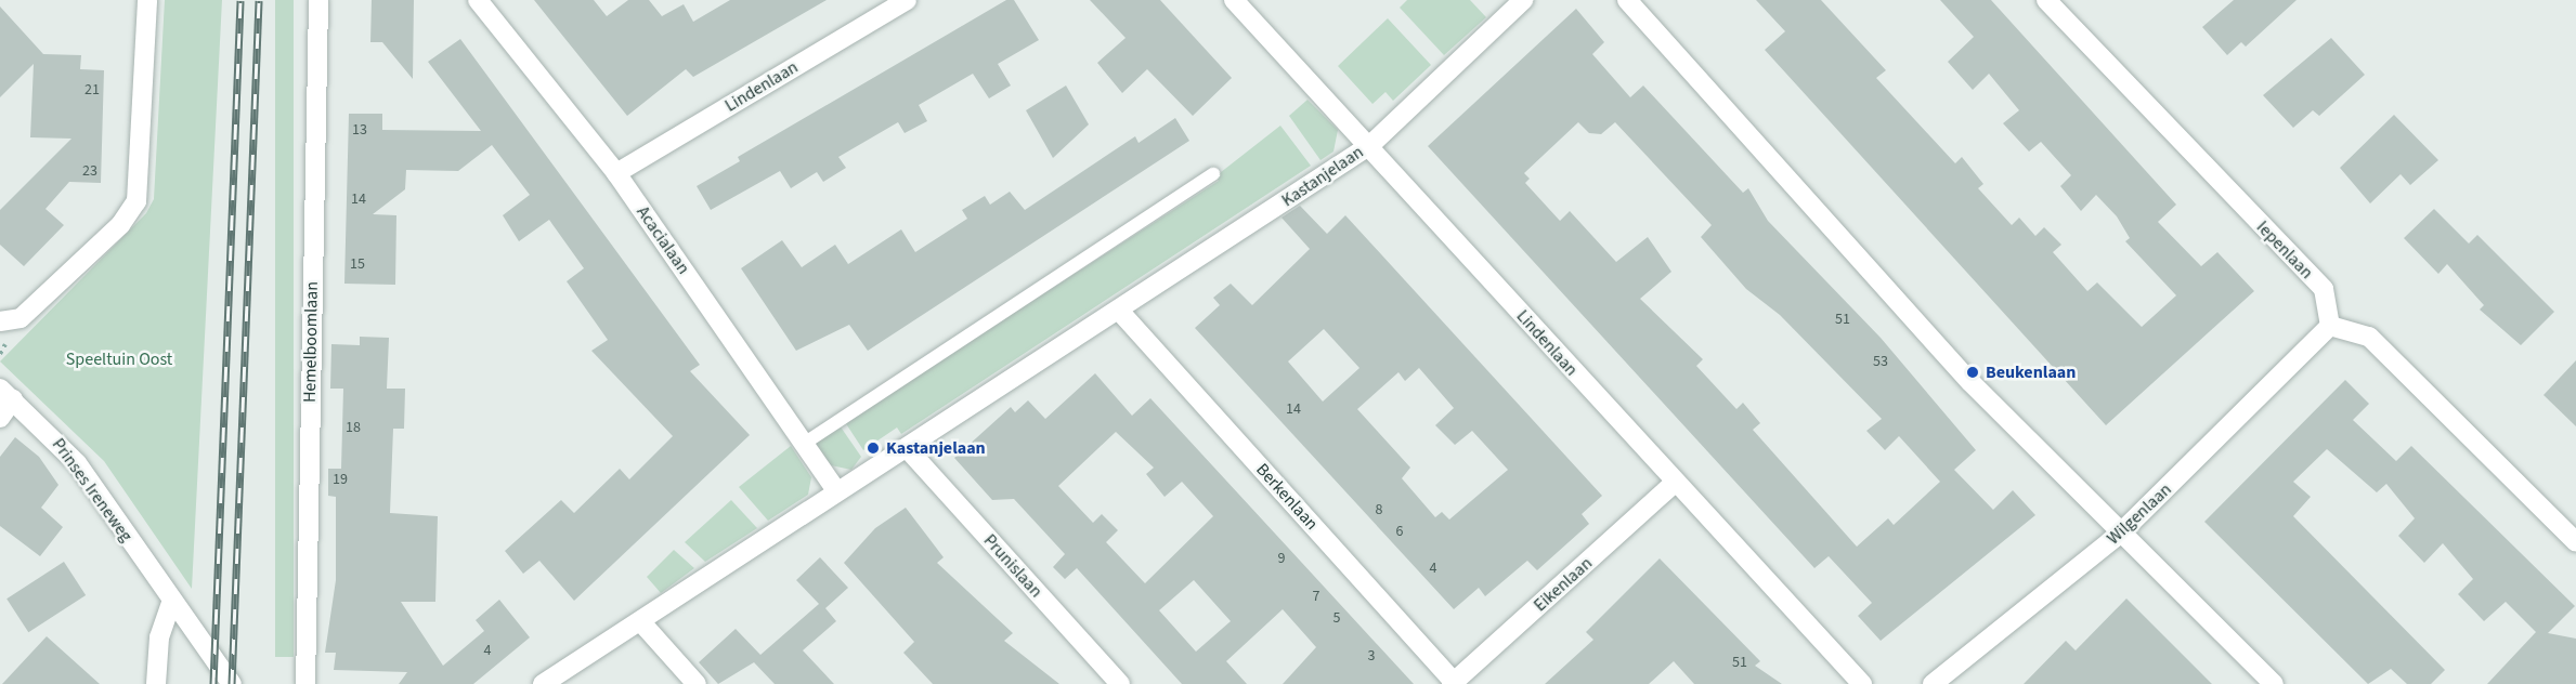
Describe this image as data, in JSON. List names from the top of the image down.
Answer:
{
  "streets": {
    "street": [
      "Lindenlaan",
      "Kastanjelaan",
      "Acacialaan",
      "Iepenlaan",
      "Hemelboomlaan",
      "Prinses Ireneweg",
      "Berkenlaan",
      "Wilgenlaan",
      "Prunislaan",
      "Eikenlaan"
    ]
  },
  "crossings": [
    ["Lindenlaan", "Kastanjelaan"],
    ["Lindenlaan", "Acacialaan"],
    ["Lindenlaan", "Eikenlaan"],
    ["Kastanjelaan", "Acacialaan"],
    ["Kastanjelaan", "Berkenlaan"],
    ["Kastanjelaan", "Prunislaan"],
    ["Iepenlaan", "Wilgenlaan"],
    ["Berkenlaan", "Eikenlaan"]
  ],
  "parks": ["Speeltuin Oost"],
  "places": ["Beukenlaan", "Kastanjelaan"],
  "house_numbers": [
    "21",
    "13",
    "23",
    "14",
    "15",
    "51",
    "53",
    "14",
    "18",
    "19",
    "8",
    "6",
    "9",
    "4",
    "7",
    "5",
    "4",
    "3",
    "51"
  ]
}
